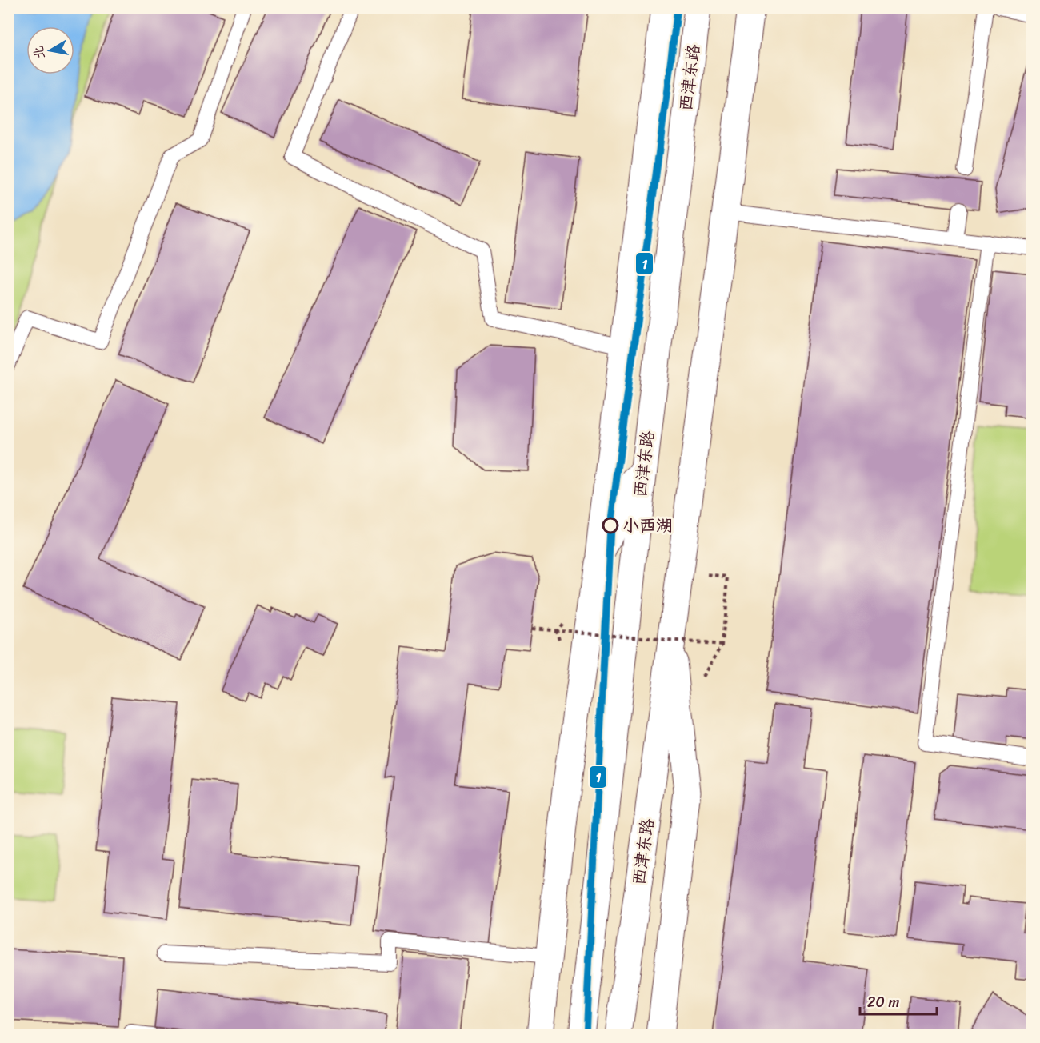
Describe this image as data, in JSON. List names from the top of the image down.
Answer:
{
  "streets": {
    "main road": ["西津东路"]
  },
  "places": ["小西湖"],
  "lines": ["transit line 1"],
  "scale_bar": "20 m",
  "north": "left"
}
